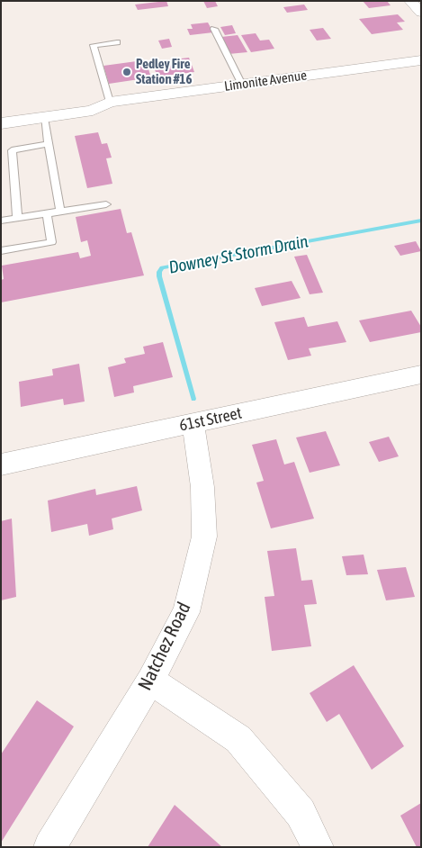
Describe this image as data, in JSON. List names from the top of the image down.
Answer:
{
  "streets": {
    "main road": ["Limonite Avenue"],
    "street": ["61st Street", "Natchez Road"]
  },
  "crossings": [
    ["61st Street", "Natchez Road"]
  ],
  "water": ["Downey St Storm Drain"],
  "places": ["Pedley Fire Station #16"]
}
